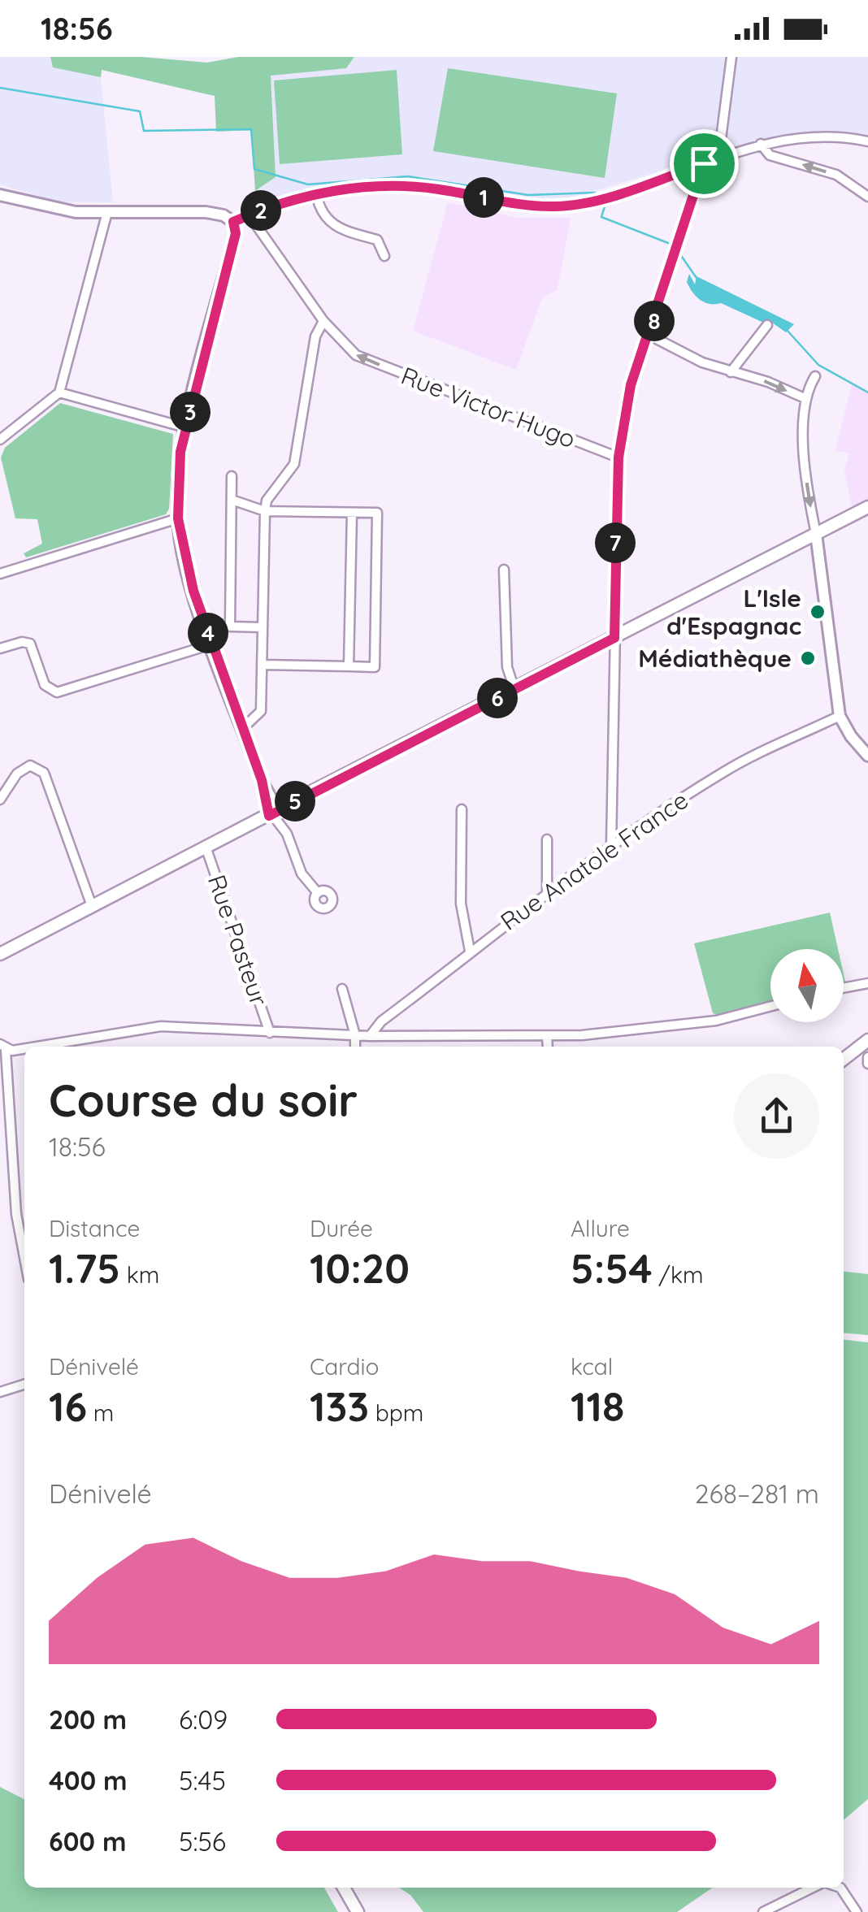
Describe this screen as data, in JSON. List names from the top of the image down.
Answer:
{
  "streets": {
    "street": ["Rue Victor Hugo", "Rue Anatole France", "Rue Pasteur"]
  },
  "one_way": ["Rue Victor Hugo"],
  "places": ["L'Isle d'Espagnac", "Médiathèque"],
  "north": "top",
  "page": {
    "status": "18:56",
    "pins": [
      "1",
      "2",
      "8",
      "3",
      "7",
      "4",
      "6",
      "5"
    ],
    "heading": ["Course du soir", "18:56"],
    "stats": [
      ["Distance", "1.75 km"],
      ["Durée", "10:20"],
      ["Allure", "5:54 /km"],
      ["Dénivelé", "16 m"],
      ["Cardio", "133 bpm"],
      ["kcal", "118"]
    ],
    "chart": ["Dénivelé", "268–281 m"],
    "list": [
      {
        "name": "200 m",
        "note": "6:09"
      },
      {
        "name": "400 m",
        "note": "5:45"
      },
      {
        "name": "600 m",
        "note": "5:56"
      }
    ]
  }
}
